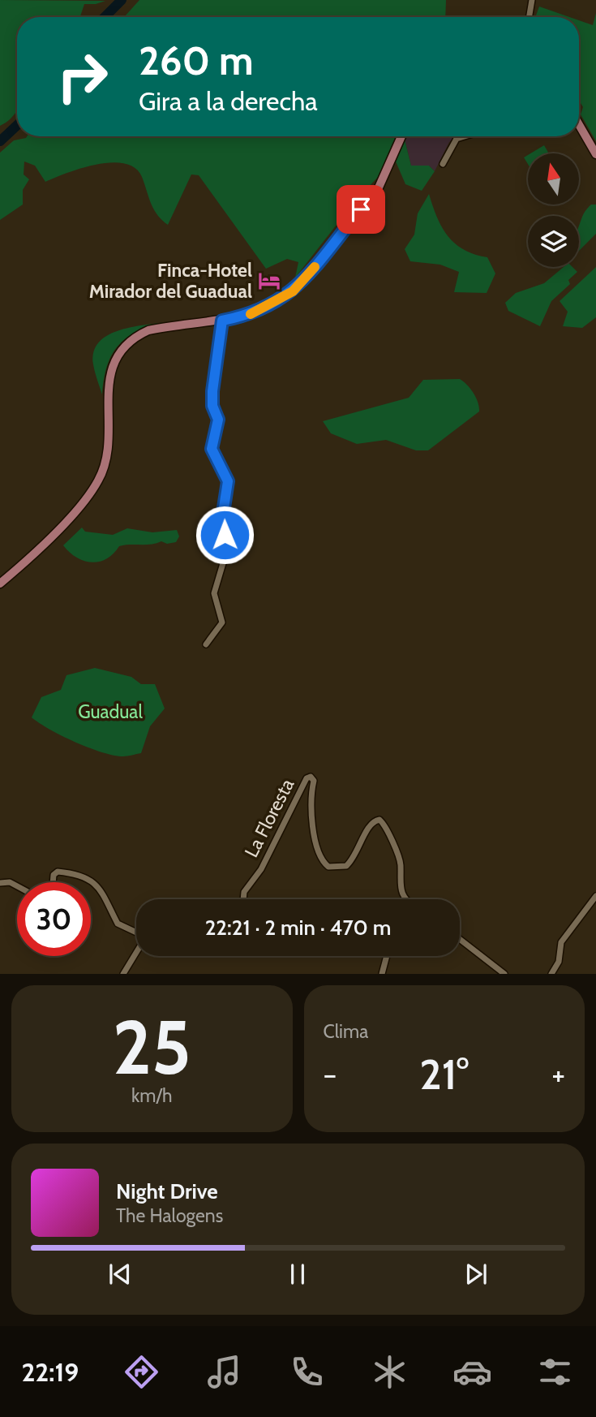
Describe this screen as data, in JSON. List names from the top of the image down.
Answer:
{
  "streets": {
    "street": ["La Floresta"]
  },
  "parks": ["Guadual"],
  "places": {
    "hotel": ["Finca-Hotel Mirador del Guadual"]
  },
  "north": "top",
  "page": {
    "turn": ["260 m", "Gira a la derecha"],
    "limit": "30",
    "trip": "22:21 · 2 min · 470 m",
    "tile": [
      ["25", "km/h"],
      "Clima"
    ],
    "heat": ["−", "21°", "+"],
    "song": ["Night Drive", "The Halogens"],
    "tabs": "22:19"
  }
}
